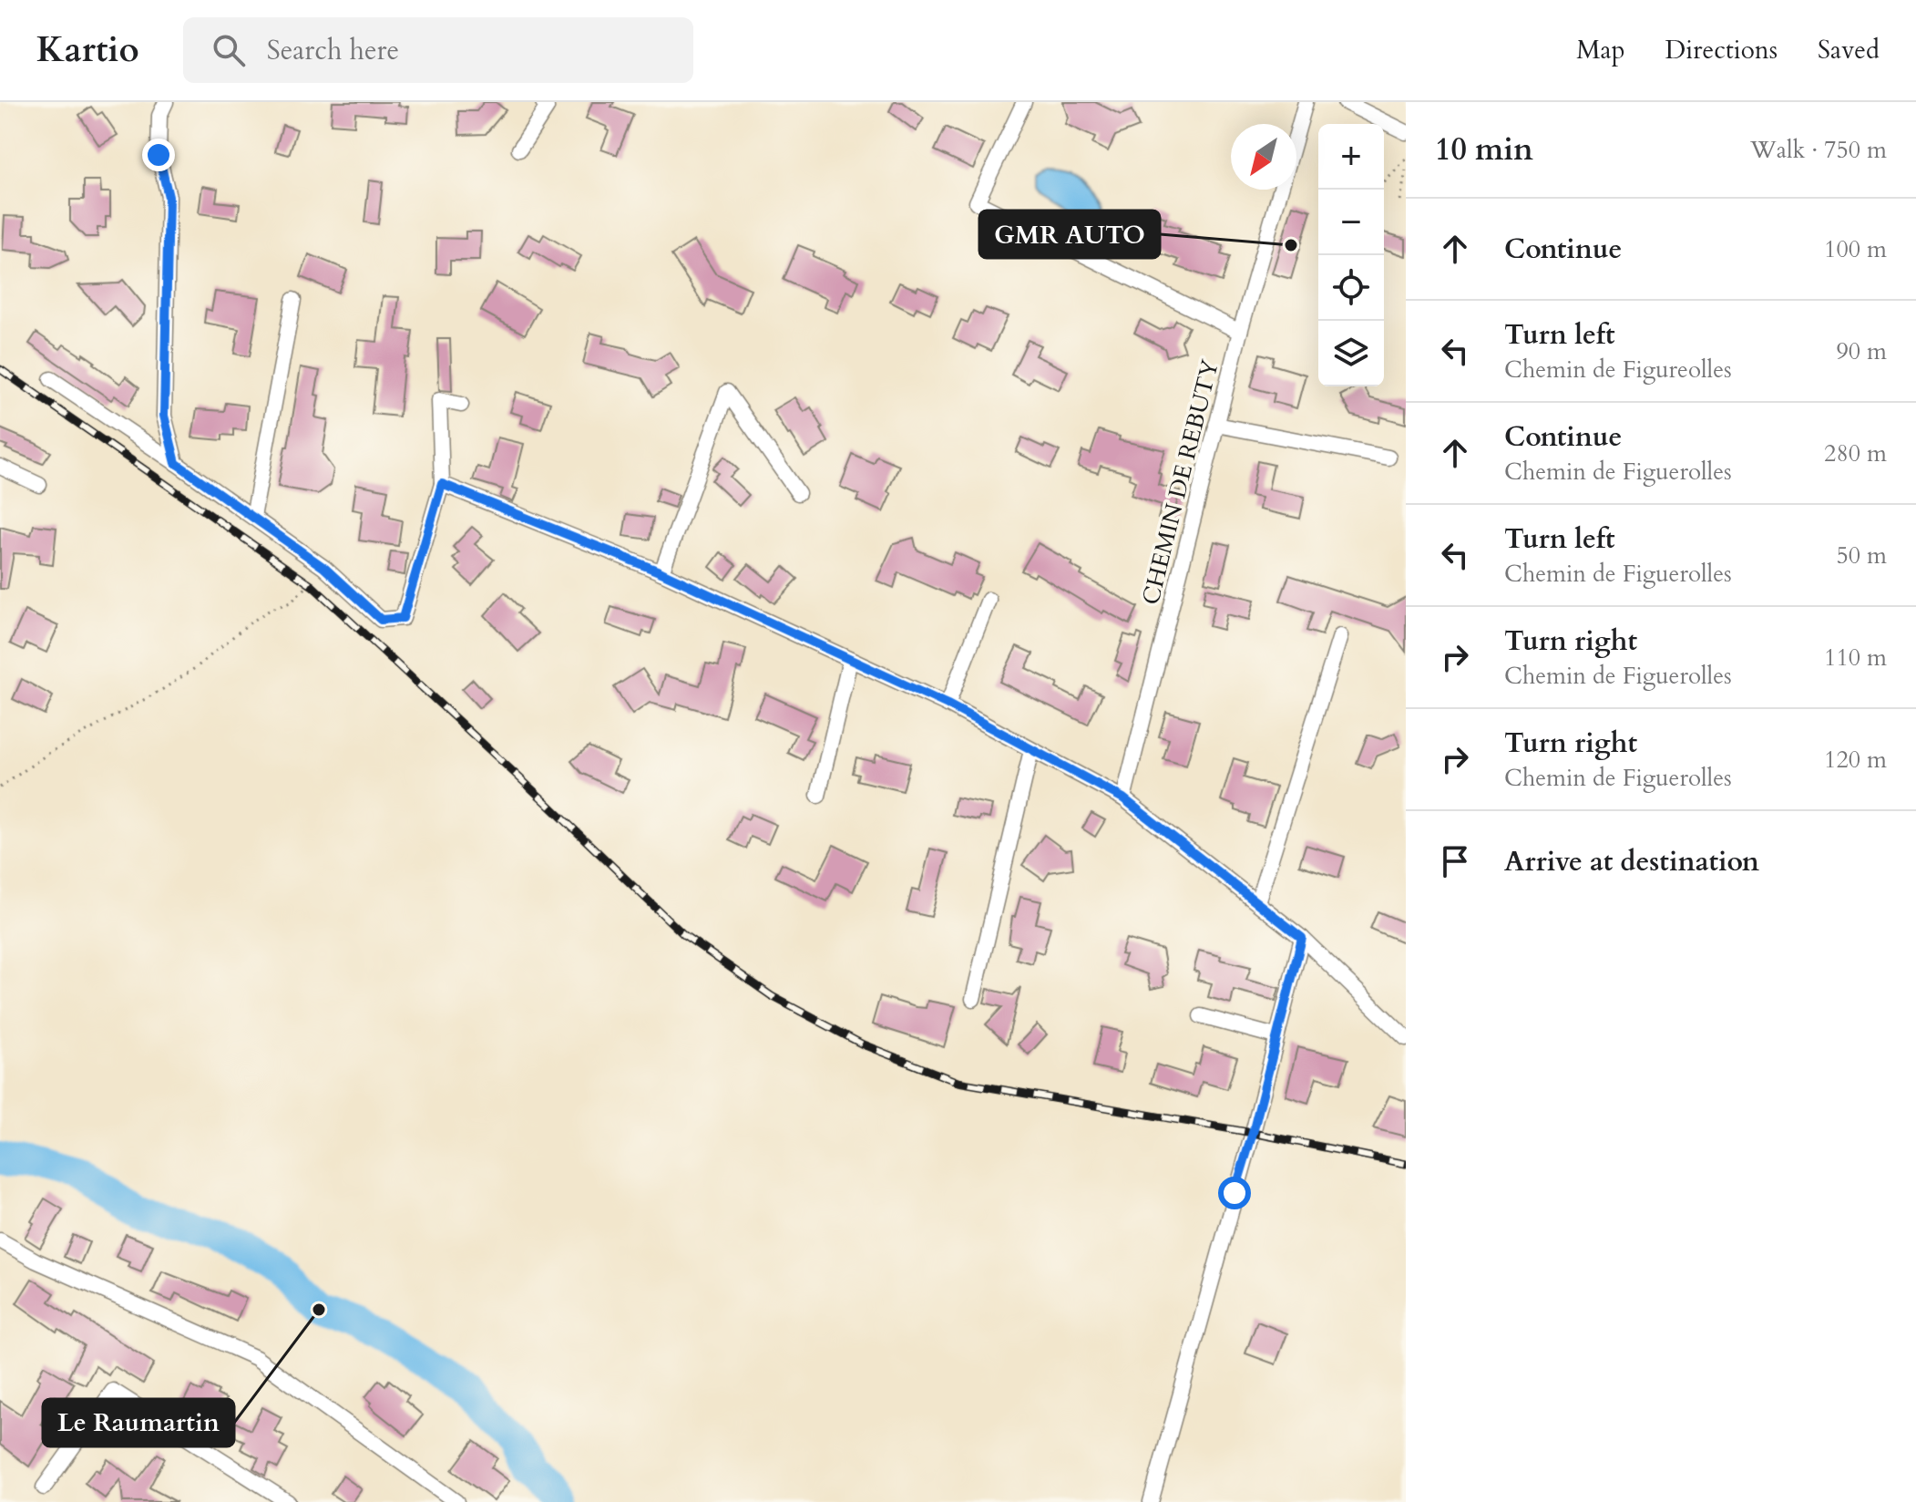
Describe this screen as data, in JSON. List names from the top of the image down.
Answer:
{
  "streets": {
    "street": ["CHEMIN DE REBUTY"]
  },
  "places": ["GMR AUTO", "Le Raumartin"],
  "north": "bottom left",
  "page": {
    "header": "Kartio",
    "search": "Search here",
    "nav": ["Map", "Directions", "Saved"],
    "heading": ["10 min", "Walk · 750 m"],
    "map_buttons": ["+", "−"],
    "list": [
      ["Continue", "100 m"],
      ["Turn left", "Chemin de Figureolles", "90 m"],
      ["Continue", "Chemin de Figuerolles", "280 m"],
      ["Turn left", "Chemin de Figuerolles", "50 m"],
      ["Turn right", "Chemin de Figuerolles", "110 m"],
      ["Turn right", "Chemin de Figuerolles", "120 m"],
      "Arrive at destination"
    ]
  }
}
